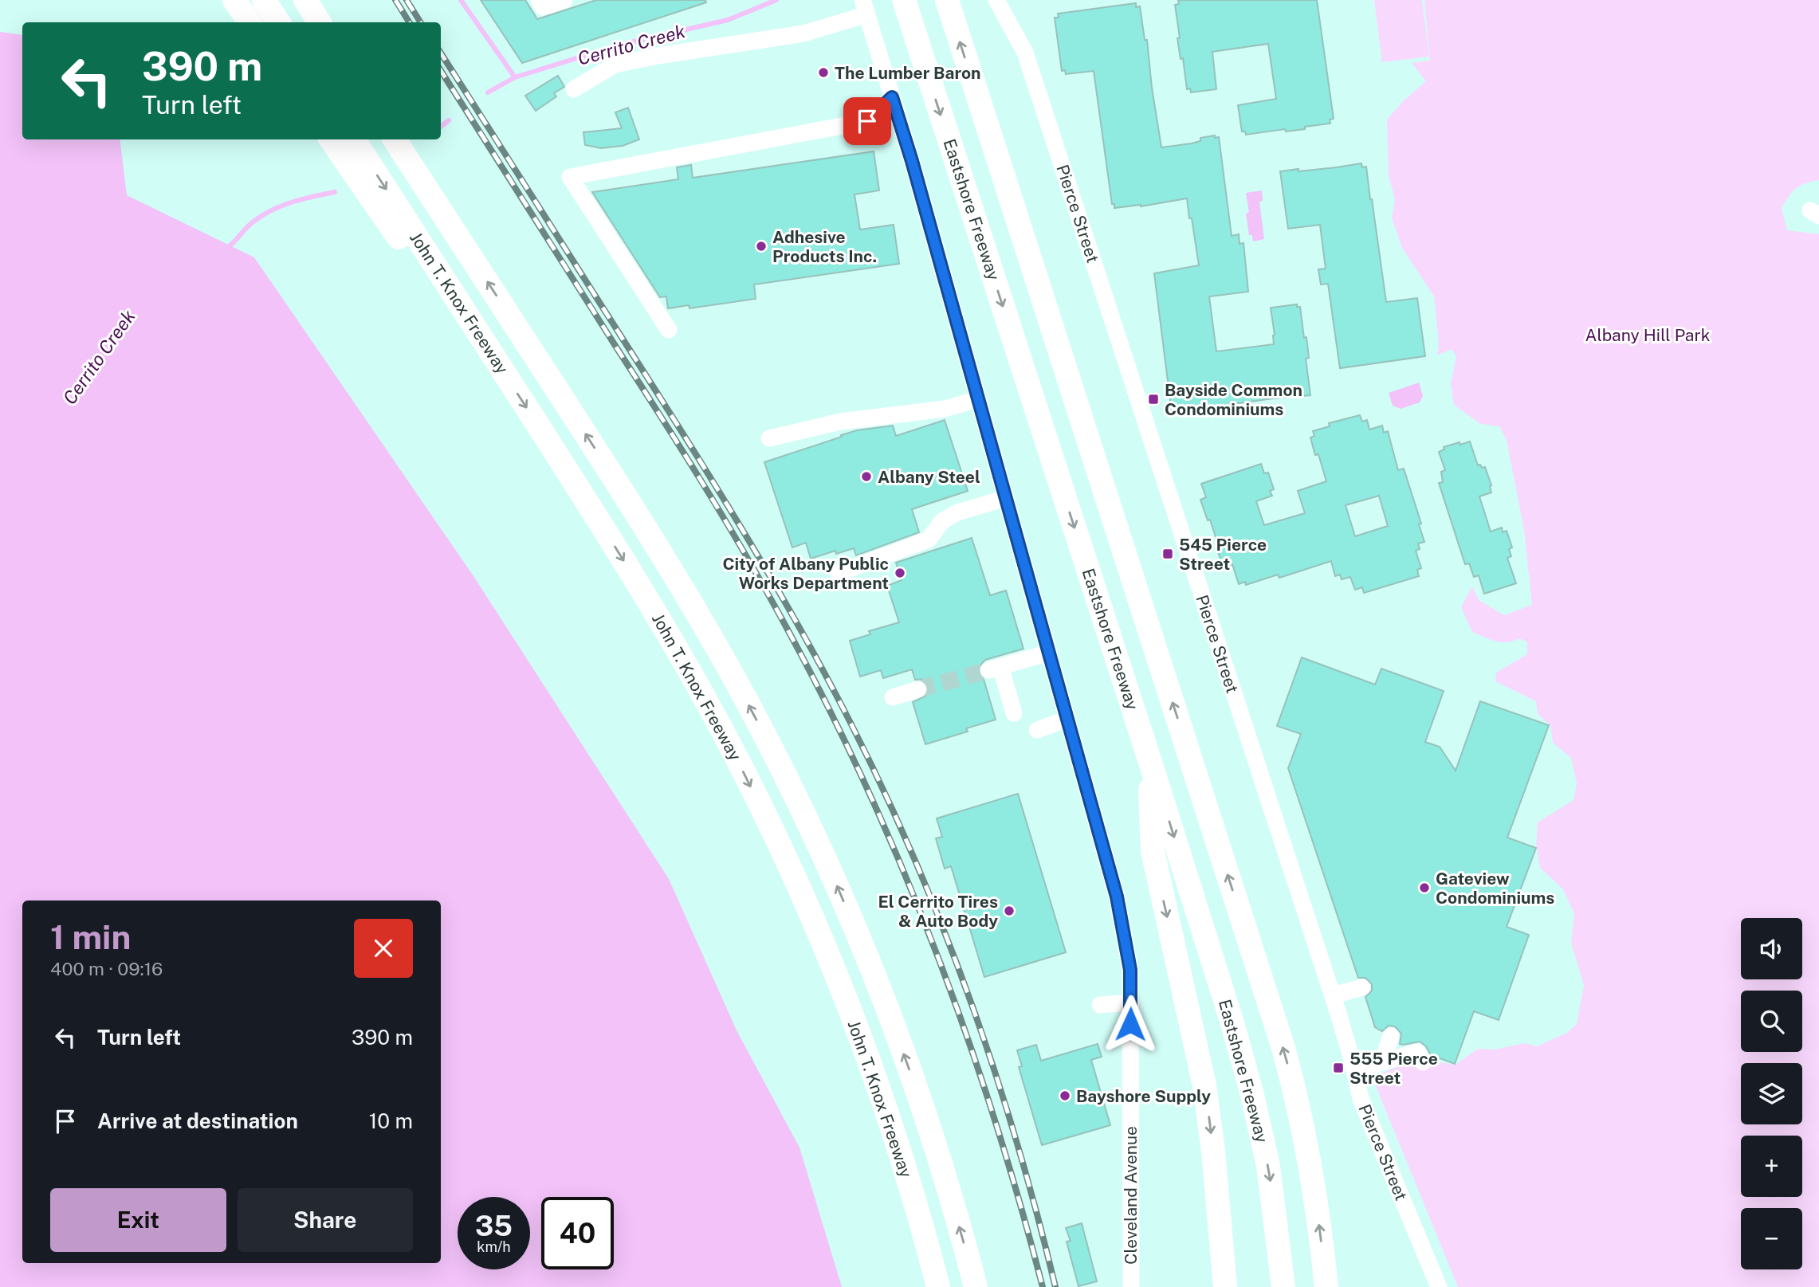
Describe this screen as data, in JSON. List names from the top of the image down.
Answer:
{
  "streets": {
    "highway": ["Eastshore Freeway", "John T. Knox Freeway"],
    "street": ["Pierce Street", "Cleveland Avenue"]
  },
  "water": ["Cerrito Creek"],
  "parks": ["Albany Hill Park"],
  "places": {
    "other": [
      "The Lumber Baron",
      "Adhesive Products Inc.",
      "Albany Steel",
      "City of Albany Public Works Department",
      "Gateview Condominiums",
      "El Cerrito Tires & Auto Body",
      "Bayshore Supply"
    ],
    "transit": ["Bayside Common Condominiums", "545 Pierce Street", "555 Pierce Street"]
  },
  "page": {
    "turn": ["390 m", "Turn left"],
    "heading": ["1 min", "400 m · 09:16"],
    "map_buttons": ["+", "−"],
    "list": [
      {
        "name": "Turn left",
        "value": "390 m"
      },
      {
        "name": "Arrive at destination",
        "value": "10 m"
      }
    ],
    "buttons": ["Exit", "Share"],
    "speed": "35 km/h",
    "limit": "40"
  }
}
